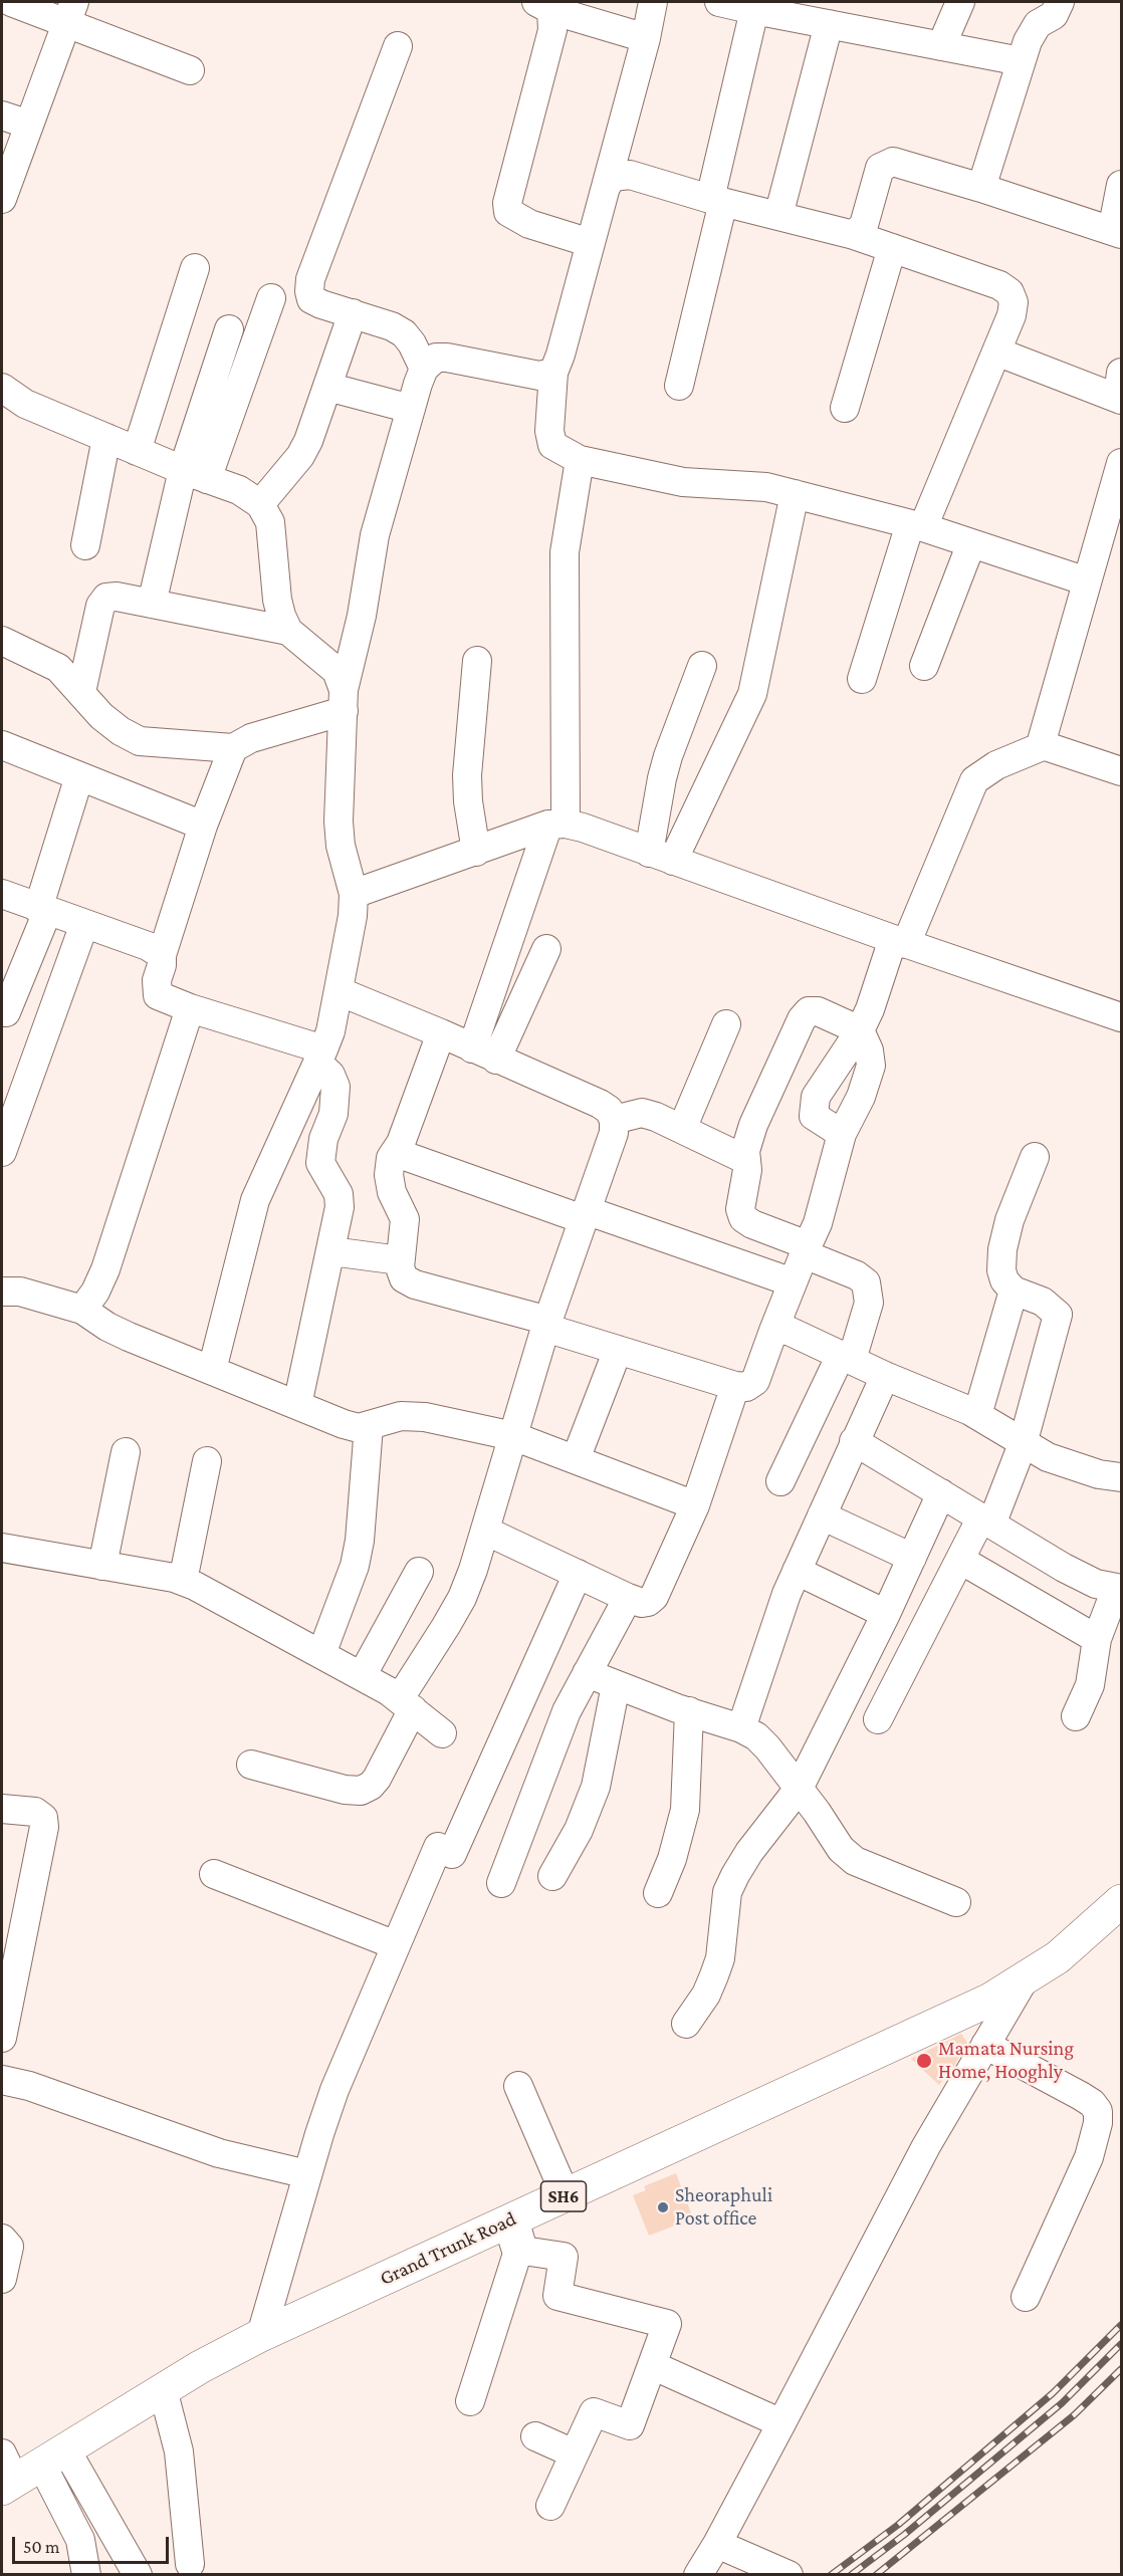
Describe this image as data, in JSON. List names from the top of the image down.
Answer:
{
  "streets": {
    "main road": ["SH6", "Grand Trunk Road"]
  },
  "places": ["Mamata Nursing Home, Hooghly", "Sheoraphuli Post office"],
  "scale_bar": "50 m"
}
